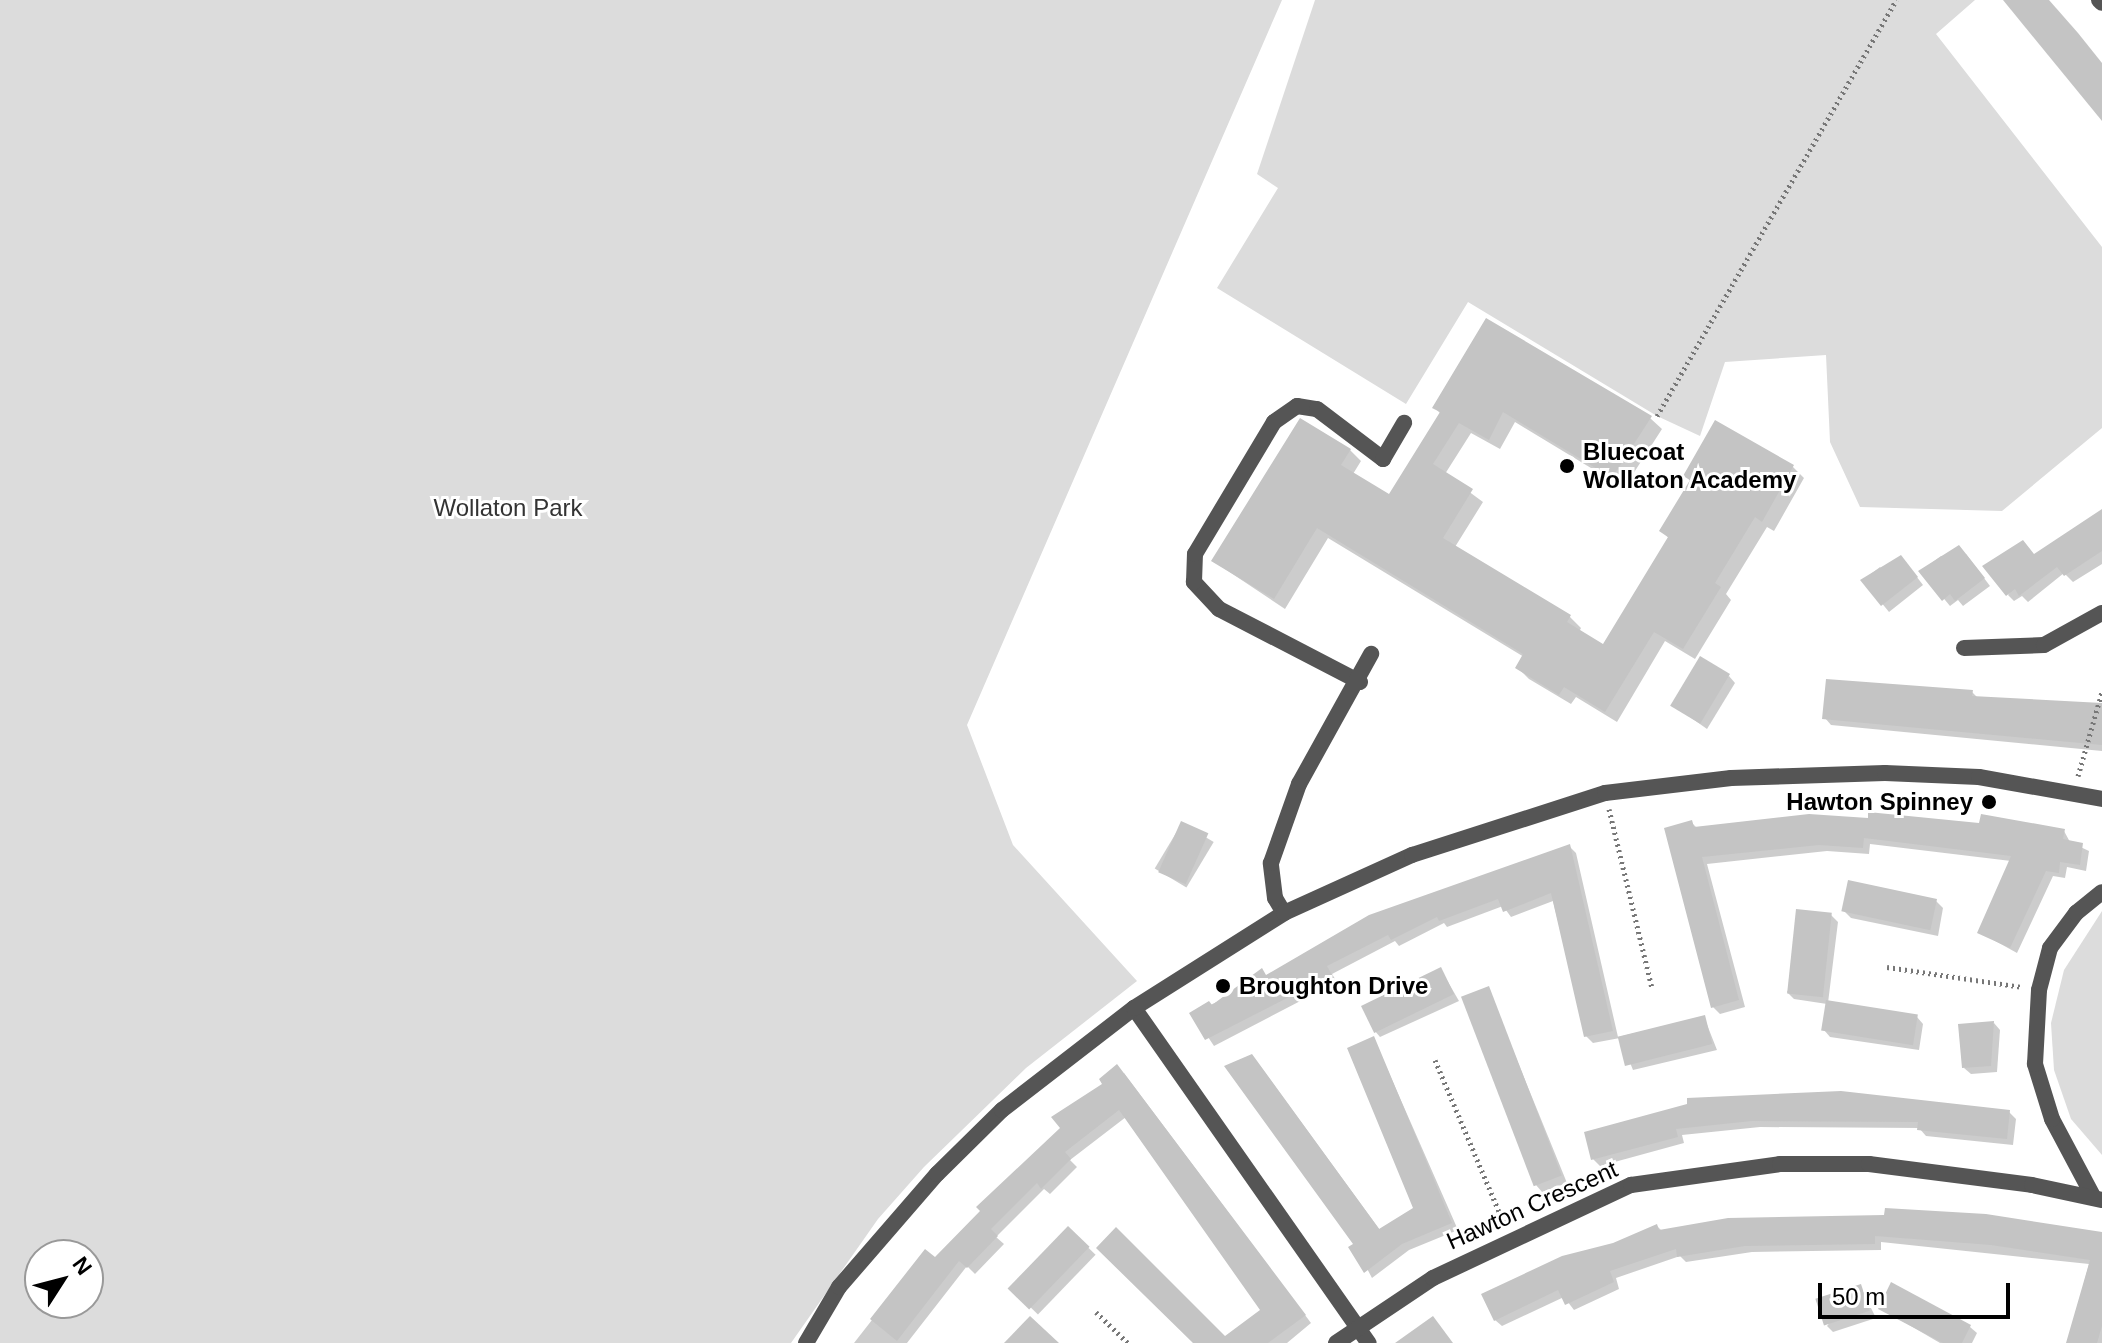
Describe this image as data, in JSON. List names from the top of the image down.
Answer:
{
  "streets": {
    "street": ["Hawton Crescent"]
  },
  "parks": ["Wollaton Park"],
  "places": ["Bluecoat Wollaton Academy", "Hawton Spinney", "Broughton Drive"],
  "scale_bar": "50 m",
  "north": "top right"
}
